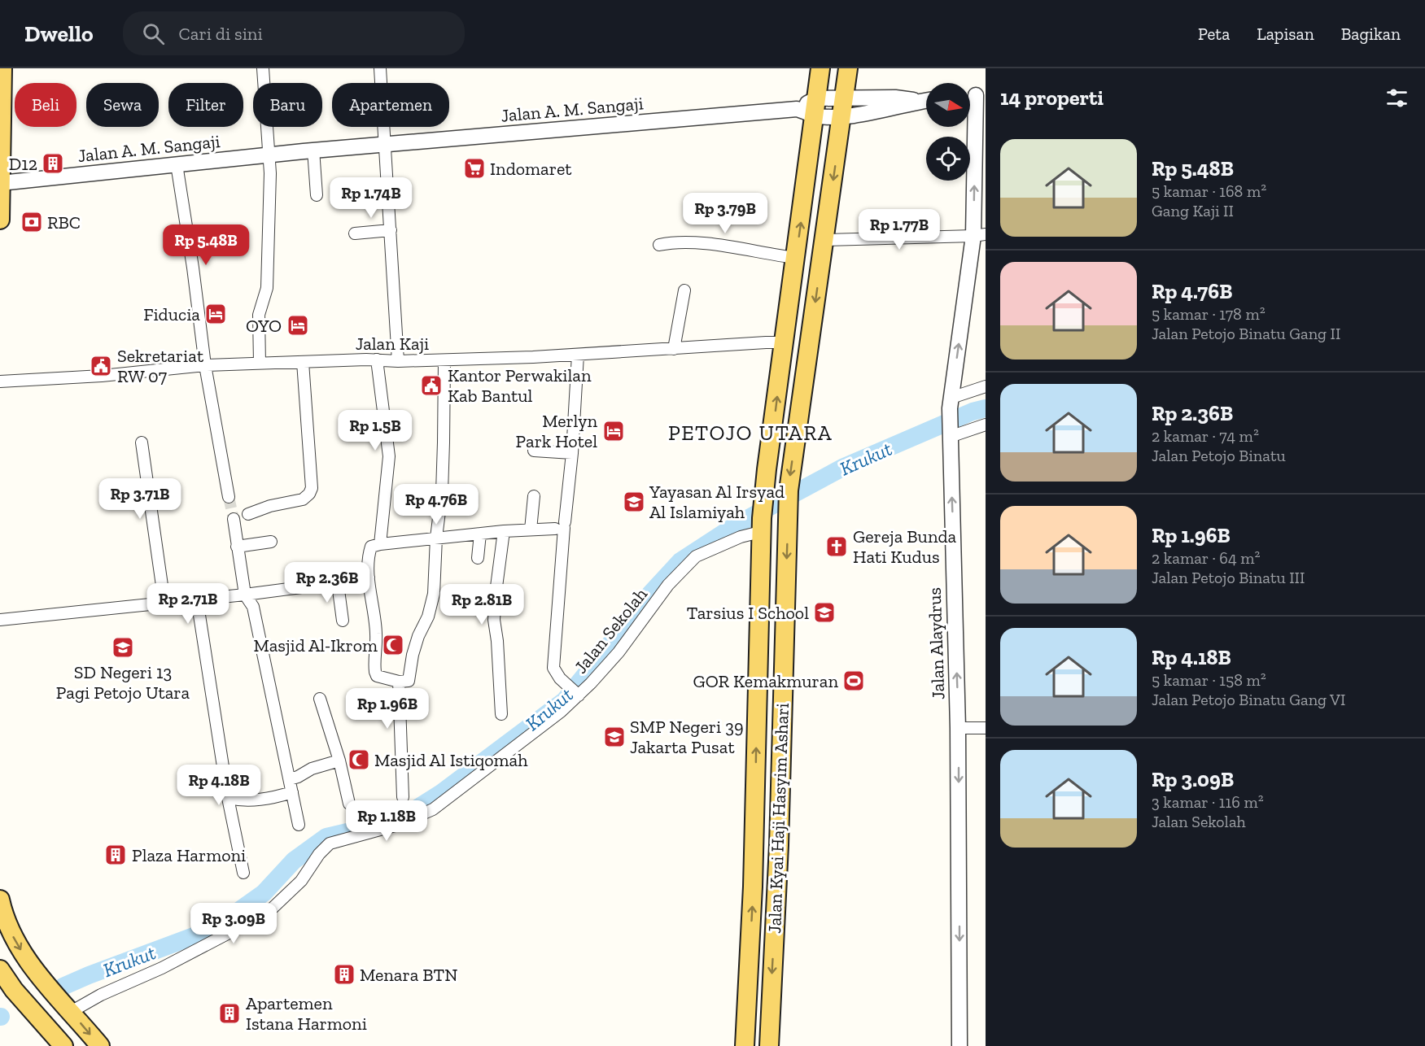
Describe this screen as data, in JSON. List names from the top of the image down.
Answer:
{
  "streets": {
    "main road": ["Jalan Kyai Haji Hasyim Ashari"],
    "street": [
      "Jalan A. M. Sangaji",
      "Jalan Kaji",
      "Jalan Sekolah",
      "Jalan Alaydrus"
    ]
  },
  "crossings": [
    ["Jalan A. M. Sangaji", "Jalan Kyai Haji Hasyim Ashari"],
    ["Jalan Kaji", "Jalan Kyai Haji Hasyim Ashari"],
    ["Jalan Sekolah", "Jalan Kyai Haji Hasyim Ashari"]
  ],
  "districts": ["PETOJO UTARA"],
  "water": ["Krukut"],
  "places": {
    "building": [
      "D12",
      "Plaza Harmoni",
      "Menara BTN",
      "Apartemen Istana Harmoni"
    ],
    "supermarket": ["Indomaret"],
    "bank": ["RBC"],
    "hotel": ["Fiducia", "OYO", "Merlyn Park Hotel"],
    "public building": ["Sekretariat RW 07", "Kantor Perwakilan Kab Bantul"],
    "school or university": [
      "Yayasan Al Irsyad Al Islamiyah",
      "Tarsius I School",
      "SD Negeri 13 Pagi Petojo Utara",
      "SMP Negeri 39 Jakarta Pusat"
    ],
    "church": ["Gereja Bunda Hati Kudus"],
    "mosque": ["Masjid Al-Ikrom", "Masjid Al Istiqomah"],
    "sports": ["GOR Kemakmuran"]
  },
  "north": "right",
  "page": {
    "header": "Dwello",
    "search": "Cari di sini",
    "nav": ["Peta", "Lapisan", "Bagikan"],
    "heading": "14 properti",
    "chip": [
      "Beli",
      "Sewa",
      "Filter",
      "Baru",
      "Apartemen"
    ],
    "list": [
      {
        "name": "Rp 5.48B",
        "note": "5 kamar · 168 m² · Gang Kaji II"
      },
      {
        "name": "Rp 4.76B",
        "note": "5 kamar · 178 m² · Jalan Petojo Binatu Gang II"
      },
      {
        "name": "Rp 2.36B",
        "note": "2 kamar · 74 m² · Jalan Petojo Binatu"
      },
      {
        "name": "Rp 1.96B",
        "note": "2 kamar · 64 m² · Jalan Petojo Binatu III"
      },
      {
        "name": "Rp 4.18B",
        "note": "5 kamar · 158 m² · Jalan Petojo Binatu Gang VI"
      },
      {
        "name": "Rp 3.09B",
        "note": "3 kamar · 116 m² · Jalan Sekolah"
      }
    ],
    "price": [
      "Rp 1.74B",
      "Rp 3.79B",
      "Rp 1.77B",
      "Rp 5.48B",
      "Rp 1.5B",
      "Rp 3.71B",
      "Rp 4.76B",
      "Rp 2.36B",
      "Rp 2.71B",
      "Rp 2.81B",
      "Rp 1.96B",
      "Rp 4.18B",
      "Rp 1.18B",
      "Rp 3.09B"
    ]
  }
}
